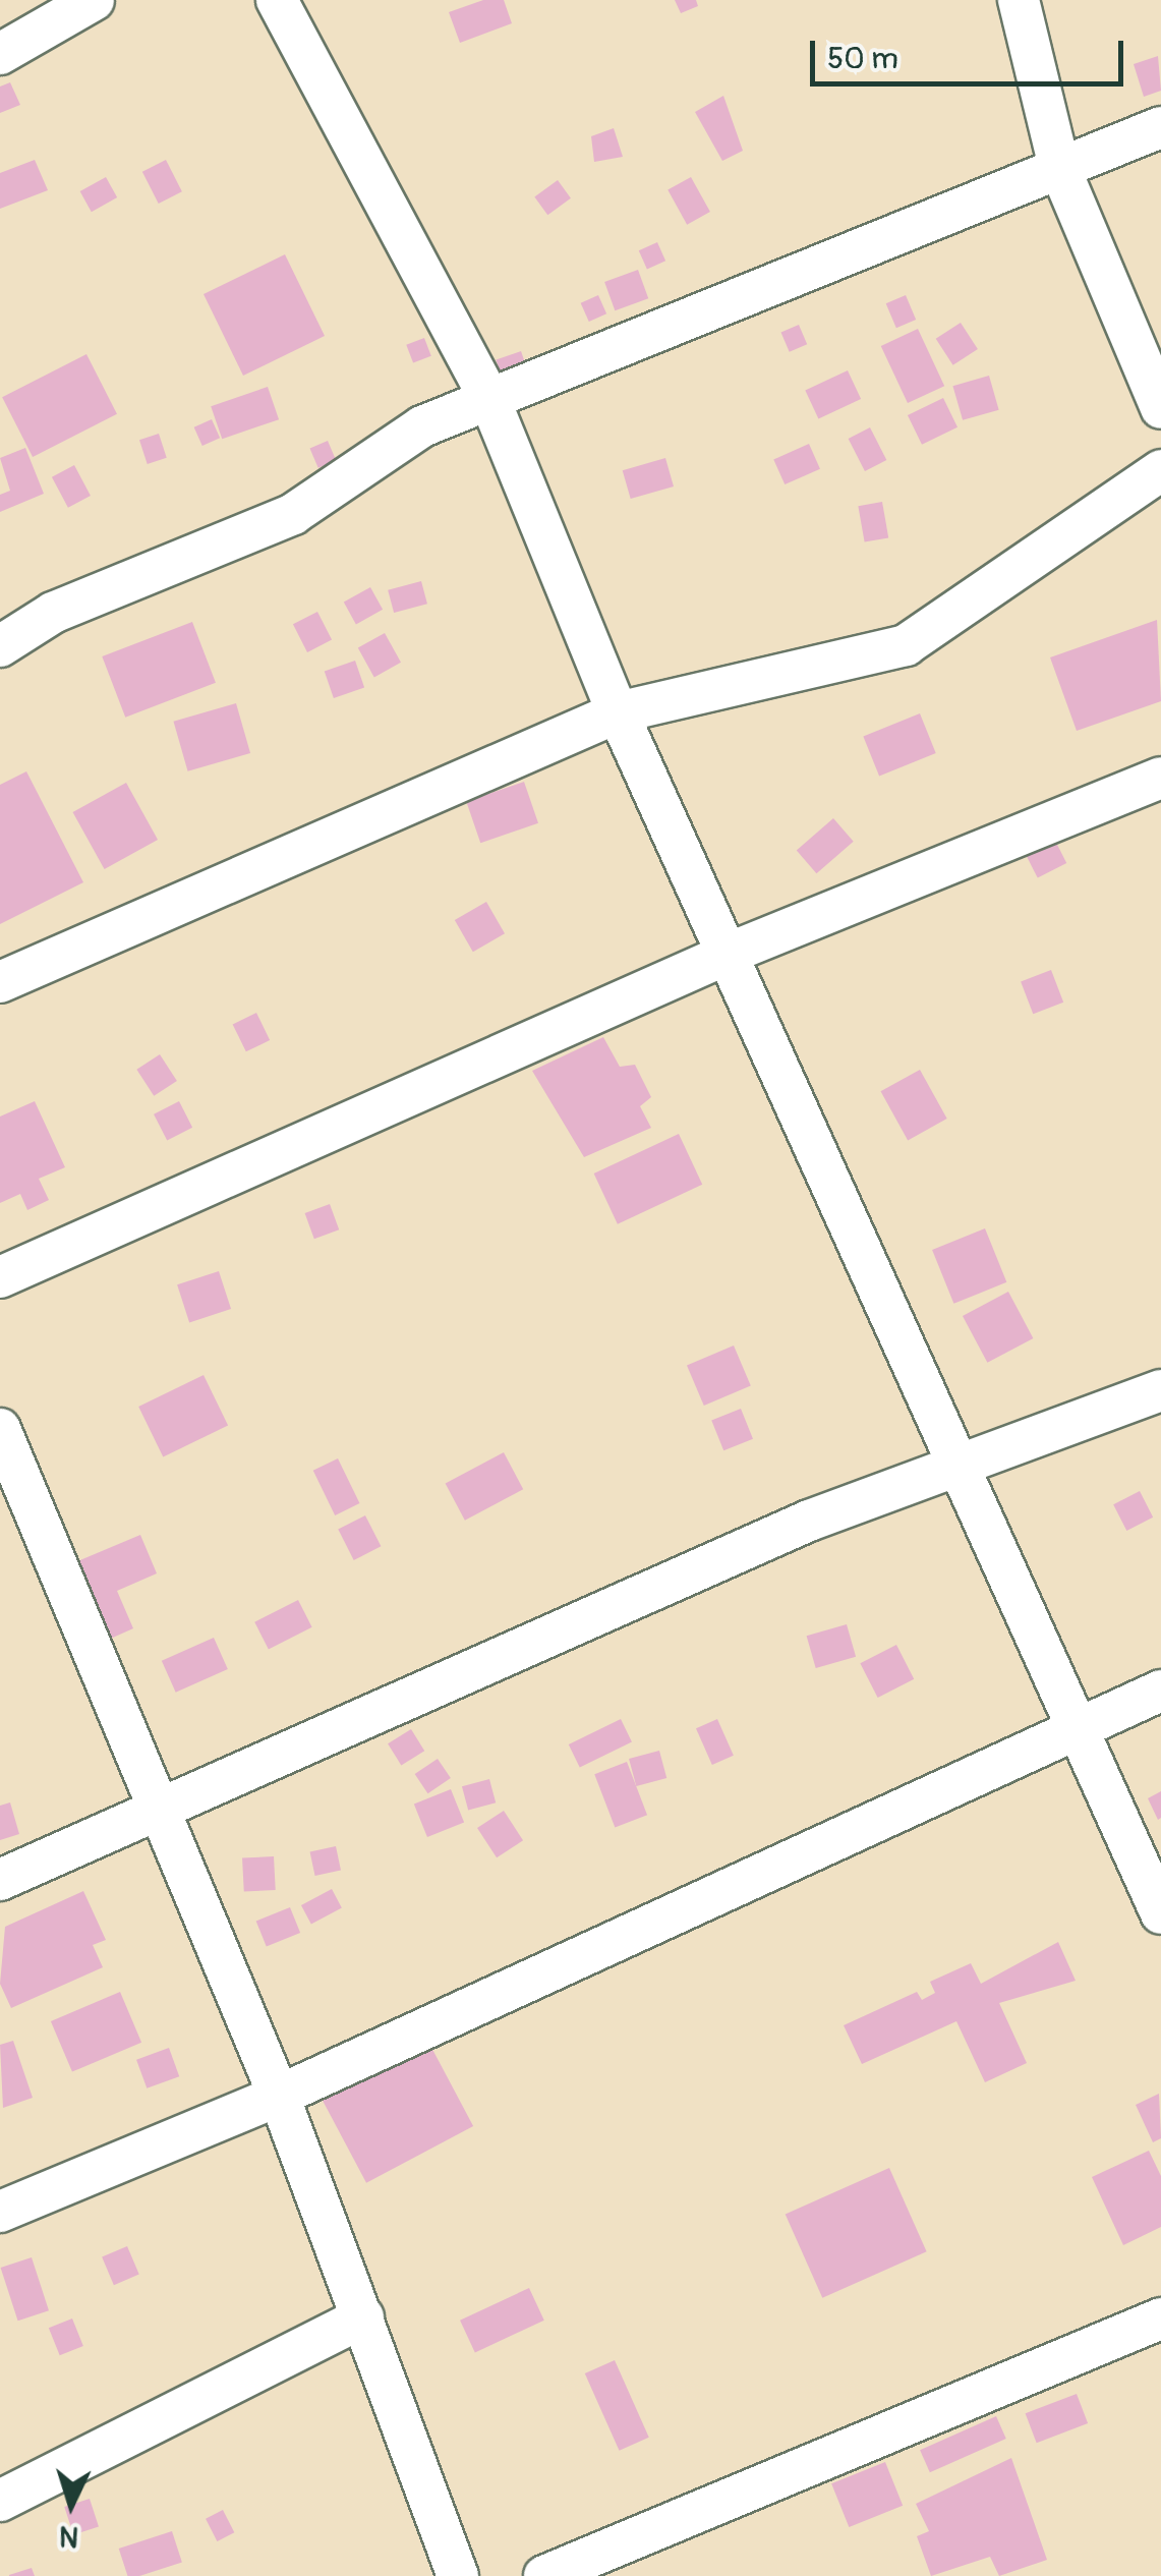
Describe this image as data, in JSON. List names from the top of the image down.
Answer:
{
  "scale_bar": "50 m",
  "north": "bottom"
}
